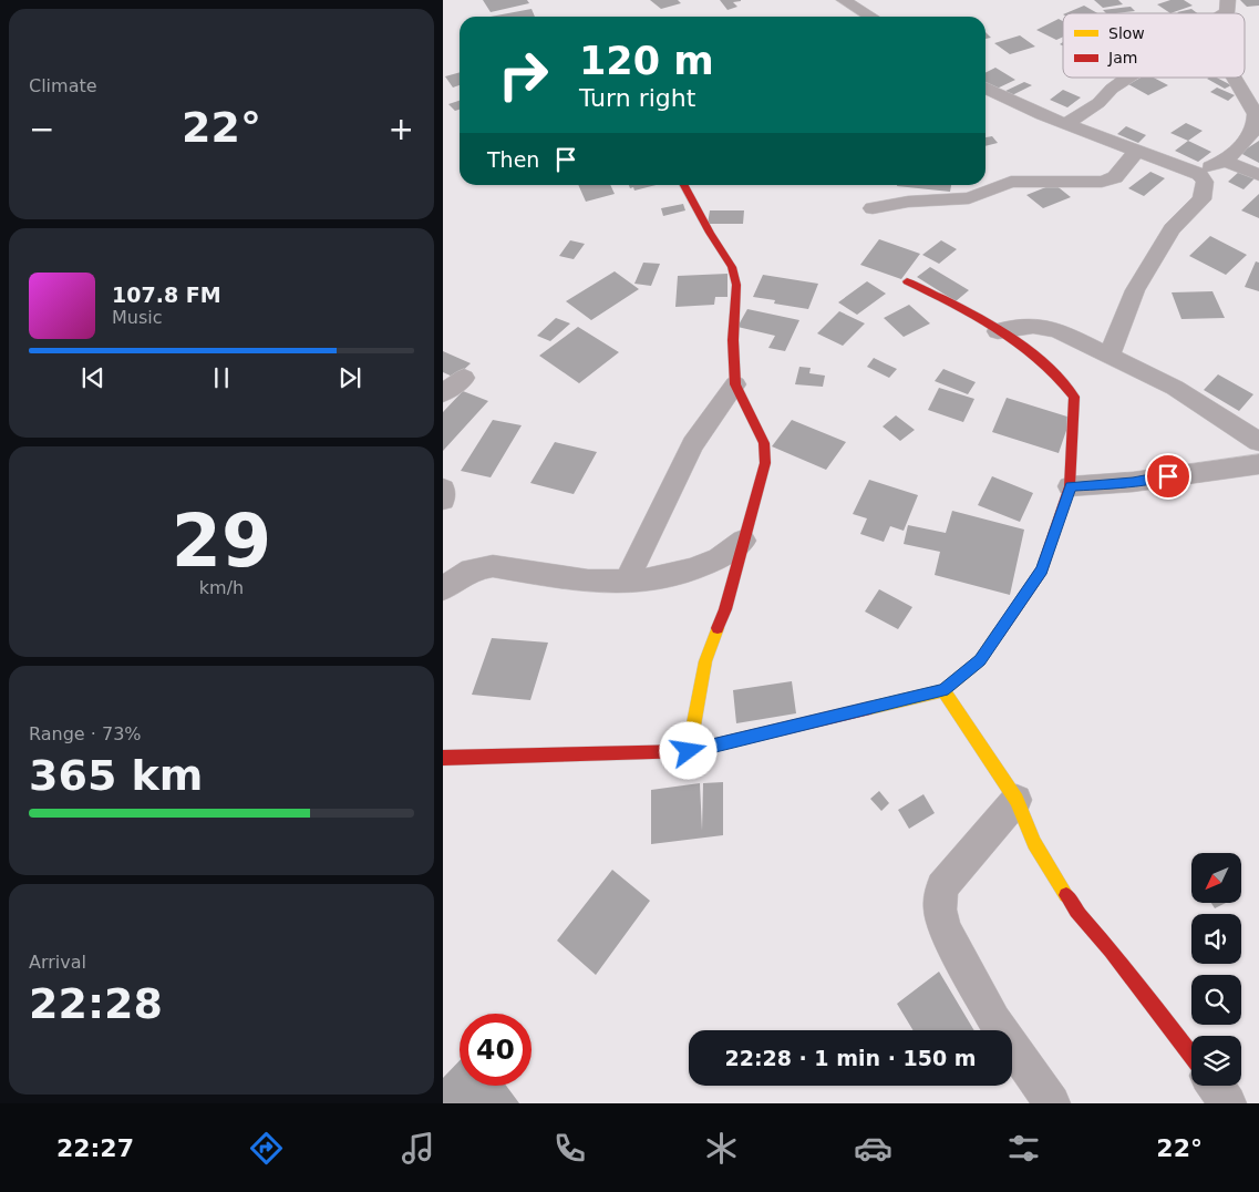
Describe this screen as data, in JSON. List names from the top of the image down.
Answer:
{
  "legend": ["Slow", "Jam"],
  "north": "bottom left",
  "page": {
    "tile": [
      "Climate",
      ["29", "km/h"],
      ["Range · 73%", "365 km"],
      ["Arrival", "22:28"]
    ],
    "turn": ["120 m", "Turn right"],
    "heat": ["−", "22°", "+"],
    "then": "Then",
    "song": ["107.8 FM", "Music"],
    "limit": "40",
    "trip": "22:28 · 1 min · 150 m",
    "tabs": ["22:27", "22°"]
  }
}
